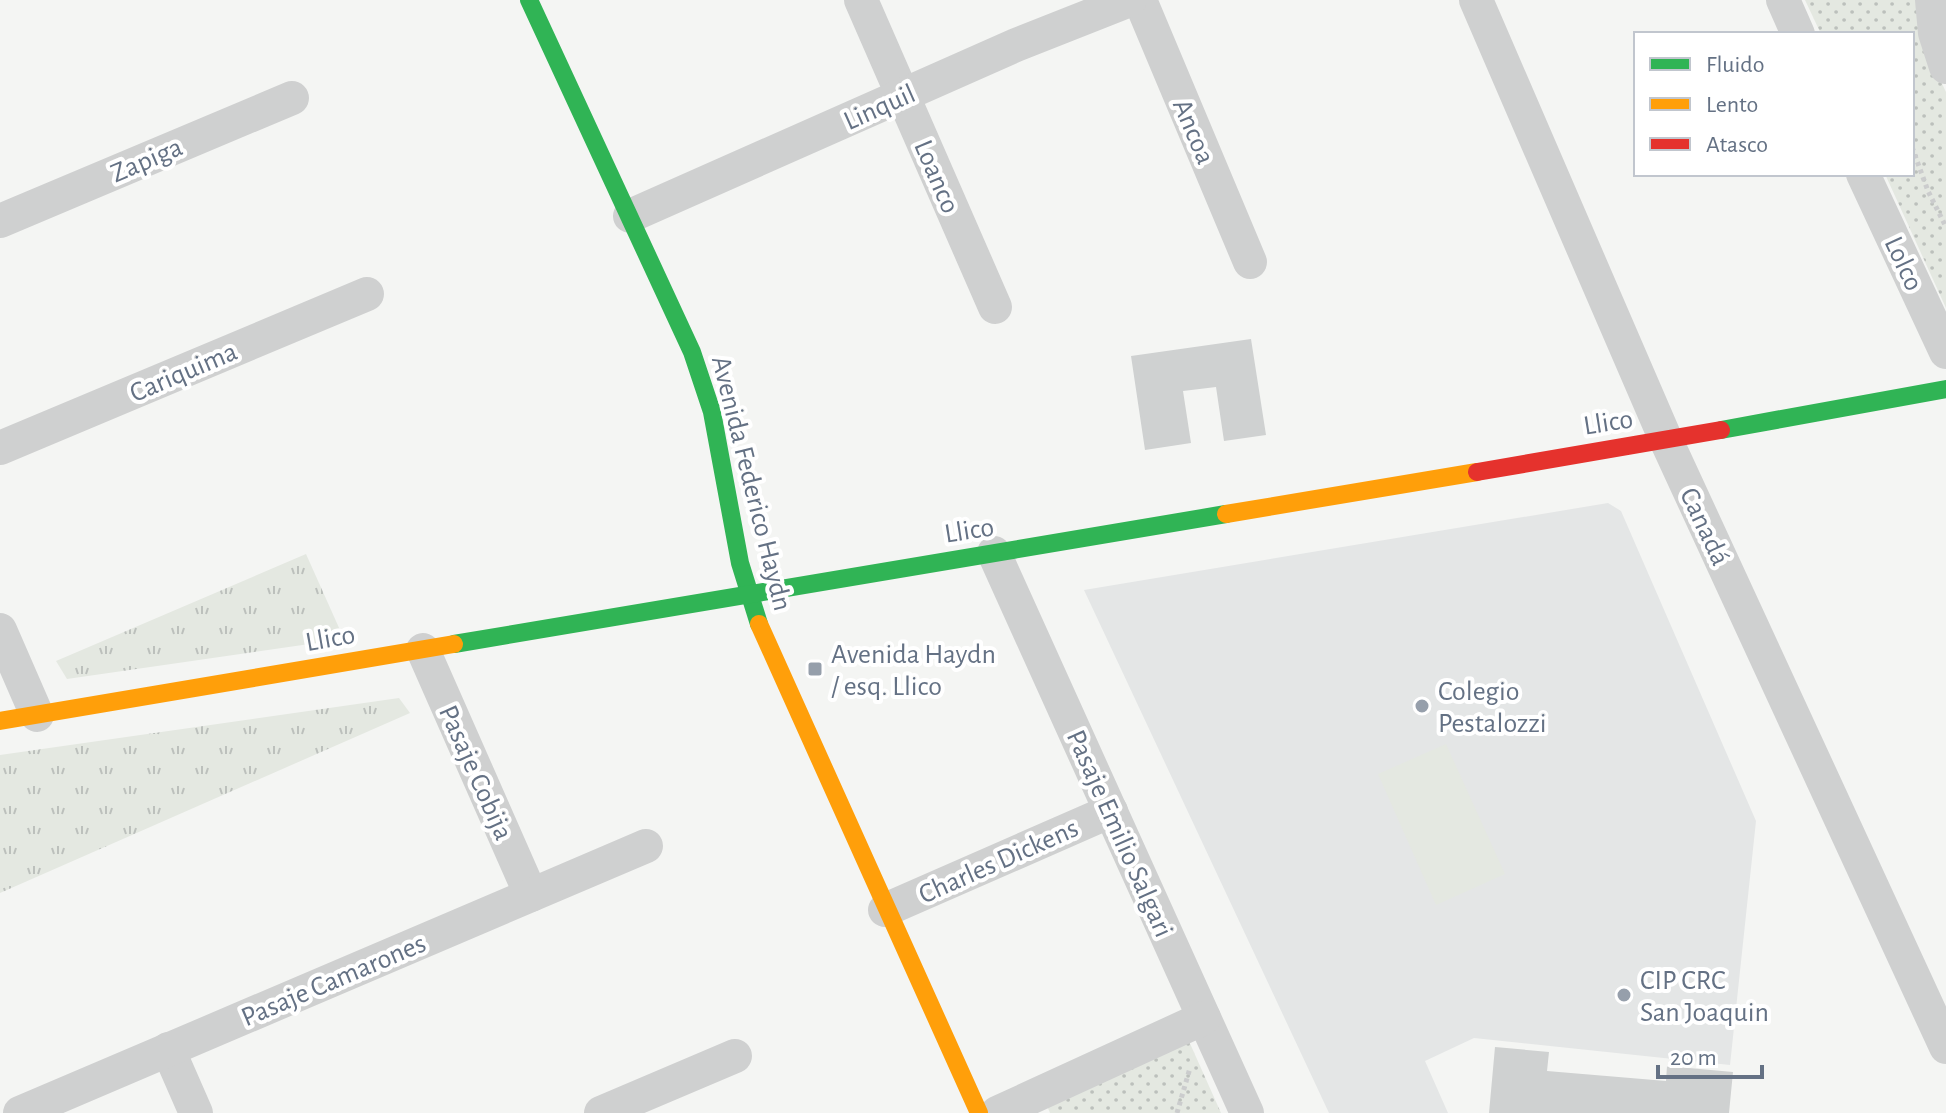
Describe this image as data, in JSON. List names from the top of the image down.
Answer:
{
  "streets": {
    "street": [
      "Linquil",
      "Ancoa",
      "Zapiga",
      "Loanco",
      "Lolco",
      "Cariquima",
      "Llico",
      "Avenida Federico Haydn",
      "Canadá",
      "Pasaje Cobija",
      "Pasaje Emilio Salgari",
      "Charles Dickens",
      "Pasaje Camarones"
    ]
  },
  "crossings": [
    ["Linquil", "Loanco"],
    ["Linquil", "Avenida Federico Haydn"],
    ["Llico", "Avenida Federico Haydn"],
    ["Llico", "Canadá"],
    ["Llico", "Pasaje Cobija"],
    ["Llico", "Pasaje Emilio Salgari"],
    ["Avenida Federico Haydn", "Charles Dickens"],
    ["Pasaje Cobija", "Pasaje Camarones"],
    ["Pasaje Emilio Salgari", "Charles Dickens"]
  ],
  "places": {
    "transit": ["Avenida Haydn / esq. Llico"],
    "other": ["Colegio Pestalozzi", "CIP CRC San Joaquin"]
  },
  "legend": ["Fluido", "Lento", "Atasco"],
  "scale_bar": "20 m"
}
